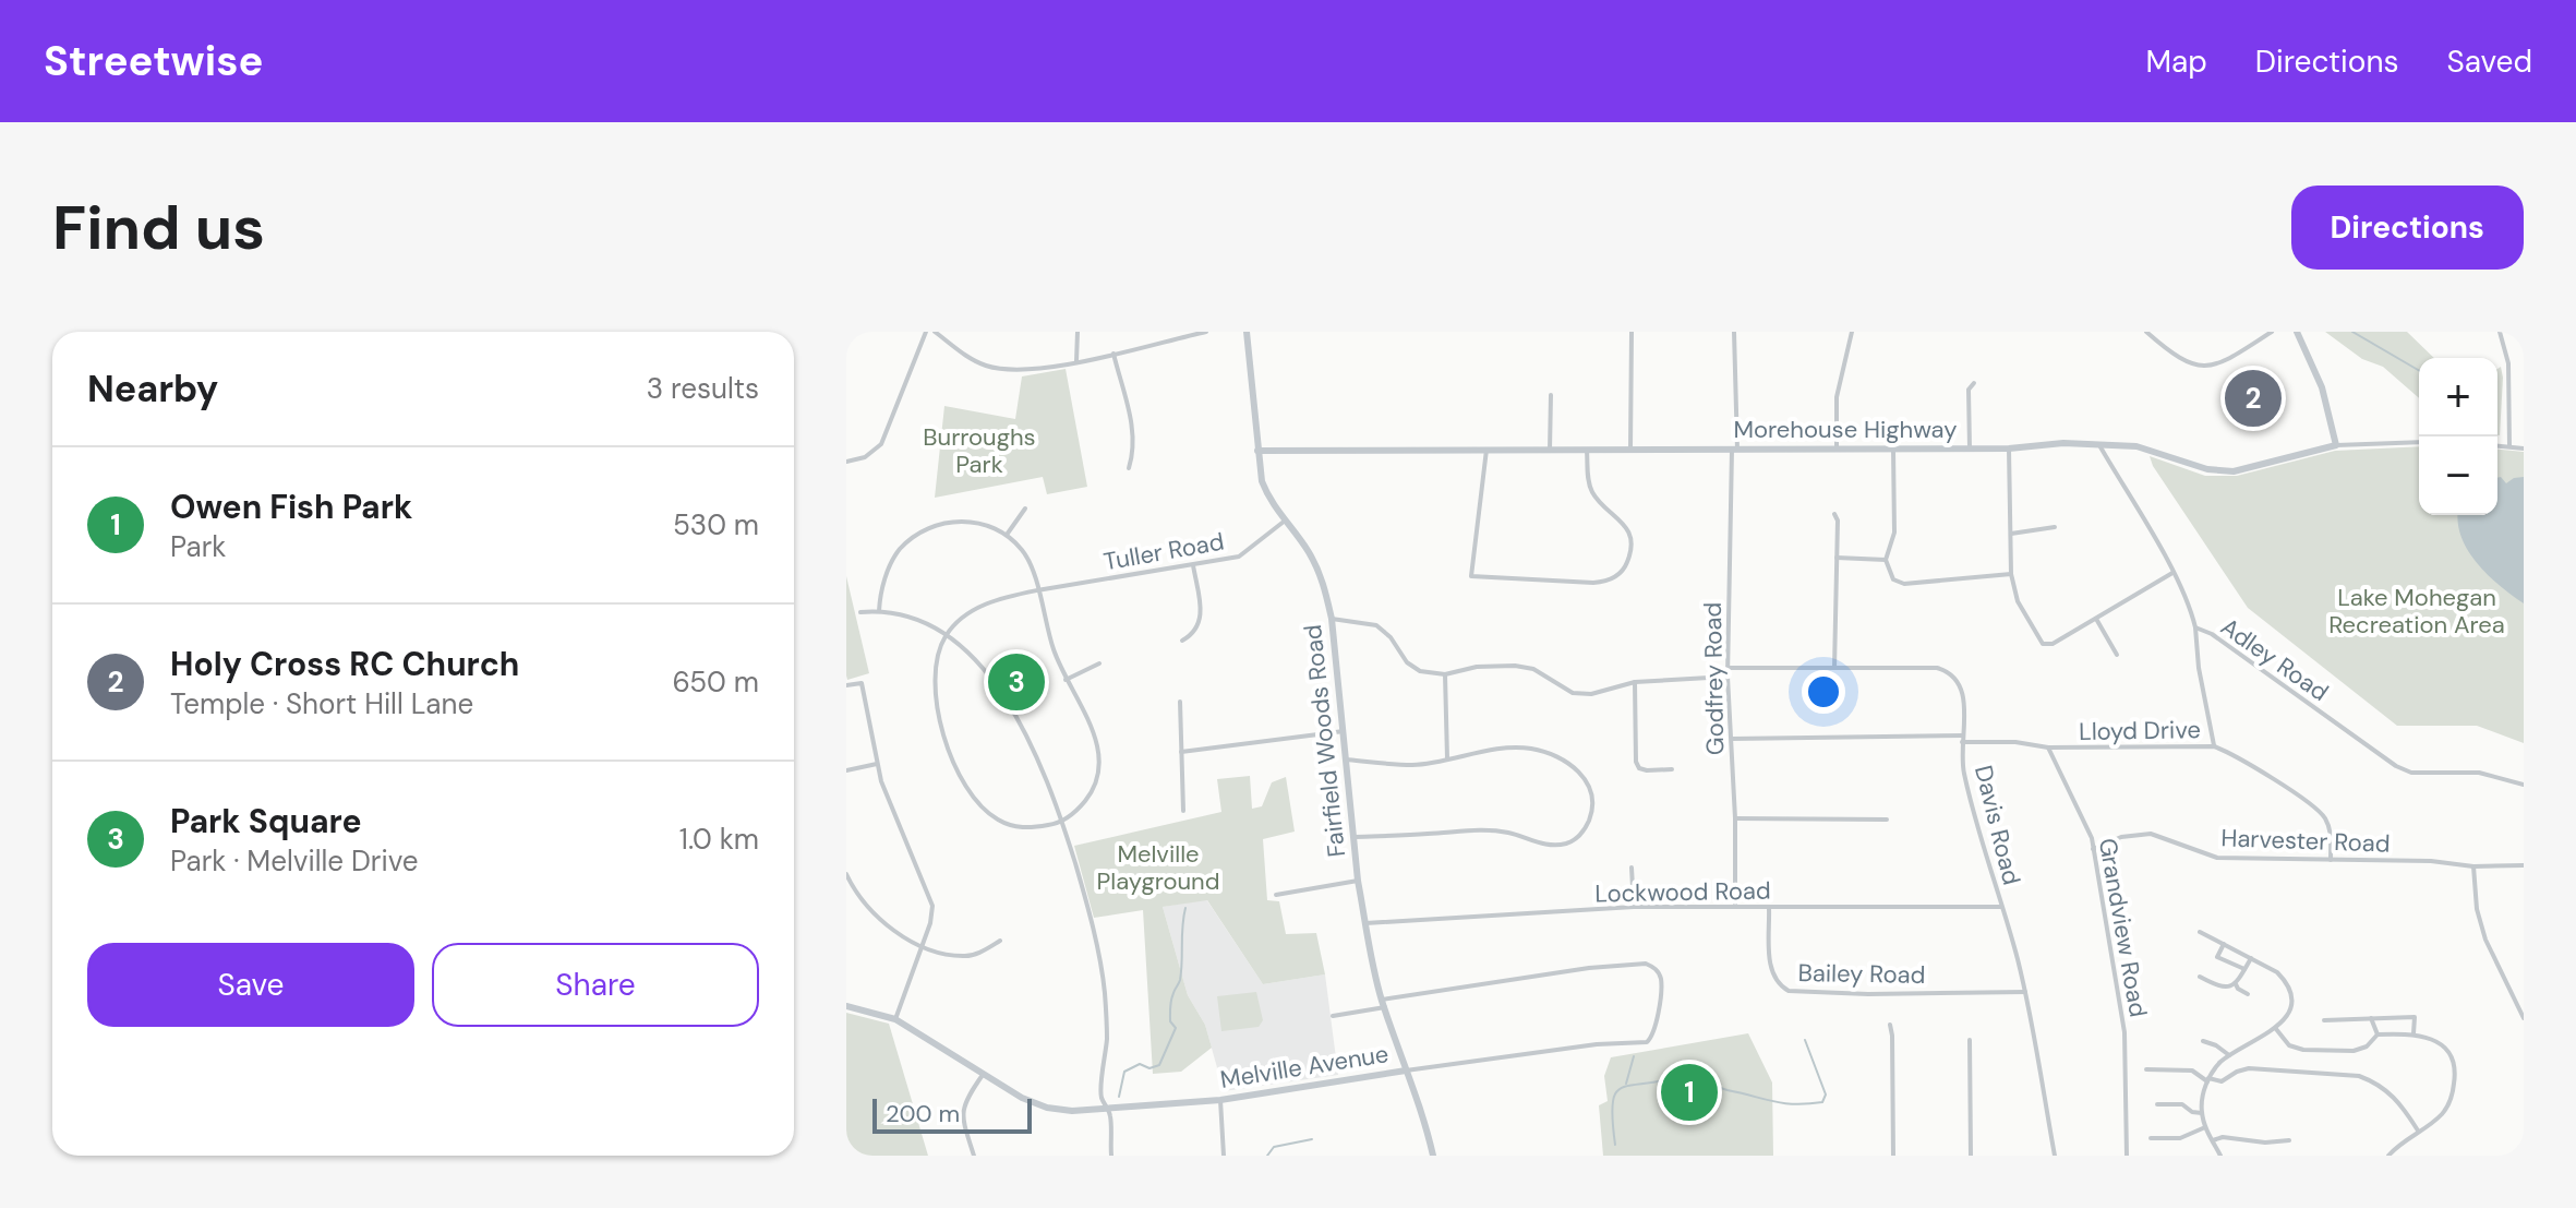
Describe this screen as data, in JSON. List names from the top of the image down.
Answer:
{
  "streets": {
    "street": [
      "Morehouse Highway",
      "Tuller Road",
      "Adley Road",
      "Godfrey Road",
      "Lloyd Drive",
      "Fairfield Woods Road",
      "Davis Road",
      "Harvester Road",
      "Lockwood Road",
      "Grandview Road",
      "Bailey Road",
      "Melville Avenue"
    ]
  },
  "crossings": [
    ["Morehouse Highway", "Adley Road"],
    ["Morehouse Highway", "Godfrey Road"],
    ["Morehouse Highway", "Fairfield Woods Road"],
    ["Tuller Road", "Fairfield Woods Road"],
    ["Godfrey Road", "Davis Road"],
    ["Godfrey Road", "Lockwood Road"],
    ["Lloyd Drive", "Harvester Road"],
    ["Lloyd Drive", "Grandview Road"],
    ["Fairfield Woods Road", "Lockwood Road"],
    ["Fairfield Woods Road", "Melville Avenue"],
    ["Davis Road", "Lockwood Road"],
    ["Davis Road", "Bailey Road"],
    ["Harvester Road", "Grandview Road"],
    ["Lockwood Road", "Bailey Road"]
  ],
  "parks": ["Burroughs Park", "Lake Mohegan Recreation Area", "Melville Playground"],
  "scale_bar": "200 m",
  "page": {
    "header": "Streetwise",
    "nav": ["Map", "Directions", "Saved"],
    "buttons": [
      "Directions",
      ["Save", "Share"]
    ],
    "title": "Find us",
    "heading": ["Nearby", "3 results"],
    "map_buttons": ["+", "−"],
    "pins": ["2", "3", "1"],
    "list": [
      {
        "mark": "1",
        "name": "Owen Fish Park",
        "note": "Park",
        "value": "530 m"
      },
      {
        "mark": "2",
        "name": "Holy Cross RC Church",
        "note": "Temple · Short Hill Lane",
        "value": "650 m"
      },
      {
        "mark": "3",
        "name": "Park Square",
        "note": "Park · Melville Drive",
        "value": "1.0 km"
      }
    ],
    "scale": "200 m"
  }
}
